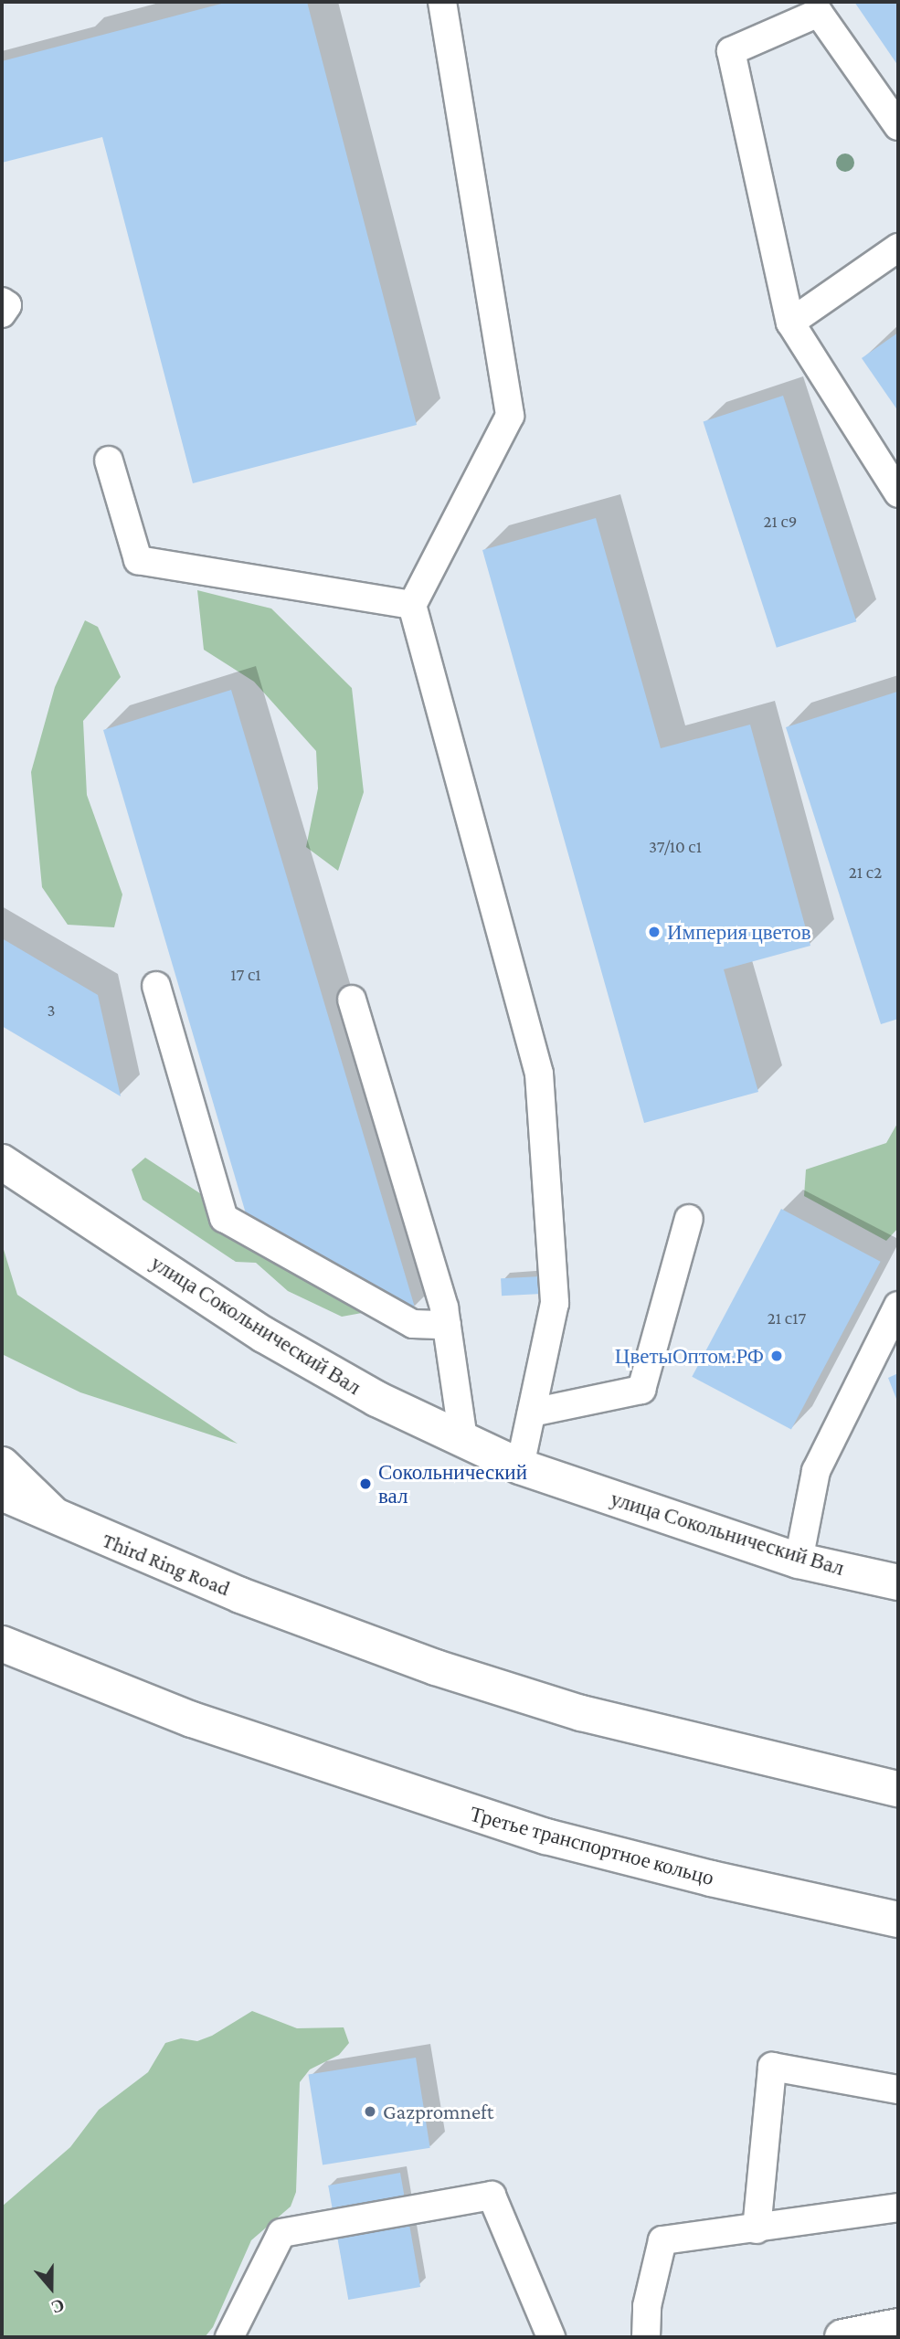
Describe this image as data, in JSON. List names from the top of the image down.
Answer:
{
  "streets": {
    "main road": ["улица Сокольнический Вал", "Third Ring Road", "Третье транспортное кольцо"]
  },
  "places": [
    "Империя цветов",
    "ЦветыОптом.РФ",
    "Сокольнический вал",
    "Gazpromneft"
  ],
  "house_numbers": [
    "21 с9",
    "37/10 с1",
    "21 с2",
    "17 с1",
    "3",
    "21 с17"
  ],
  "north": "bottom"
}
